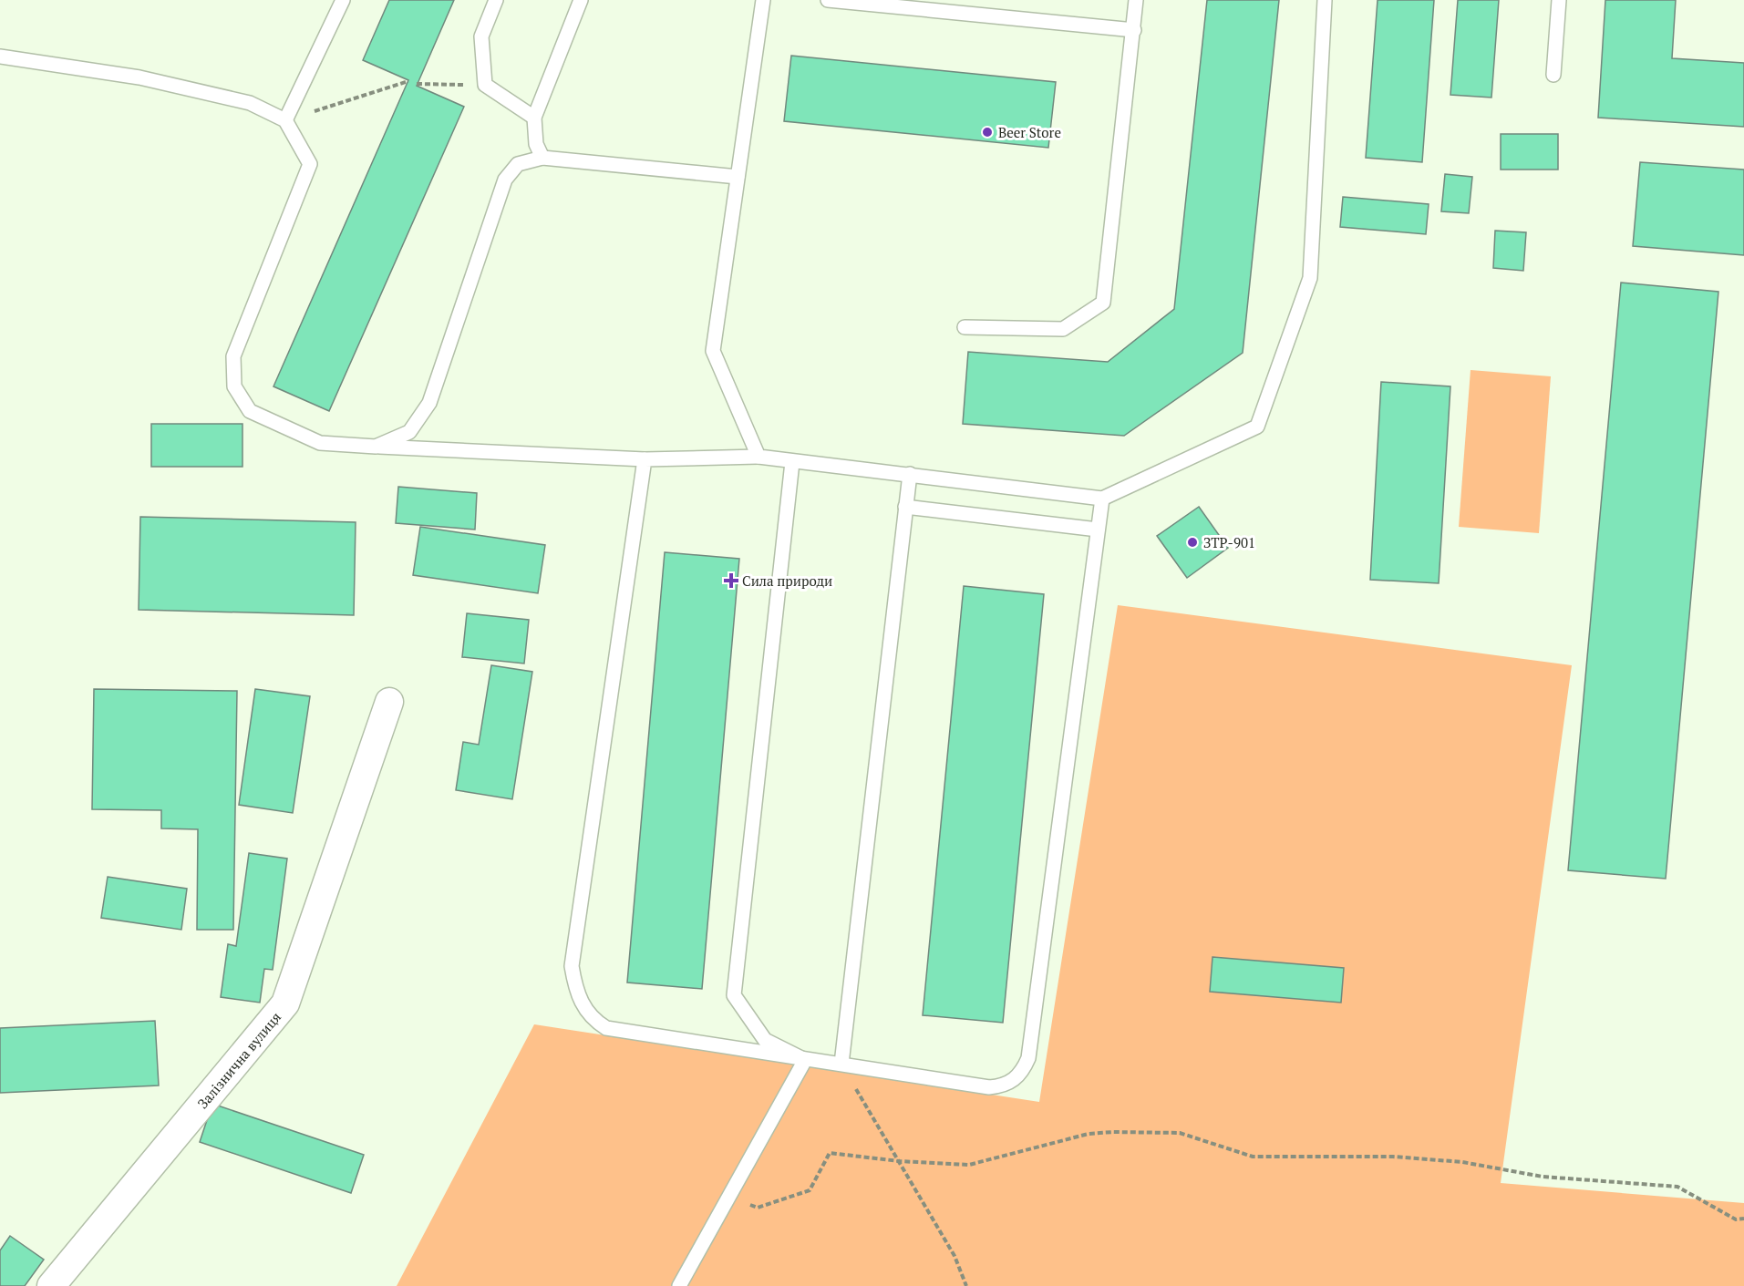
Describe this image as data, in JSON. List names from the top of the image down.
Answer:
{
  "streets": {
    "street": ["Залізнична вулиця"]
  },
  "places": {
    "other": ["Beer Store", "ЗТР-901"],
    "health": ["Сила природи"]
  }
}
